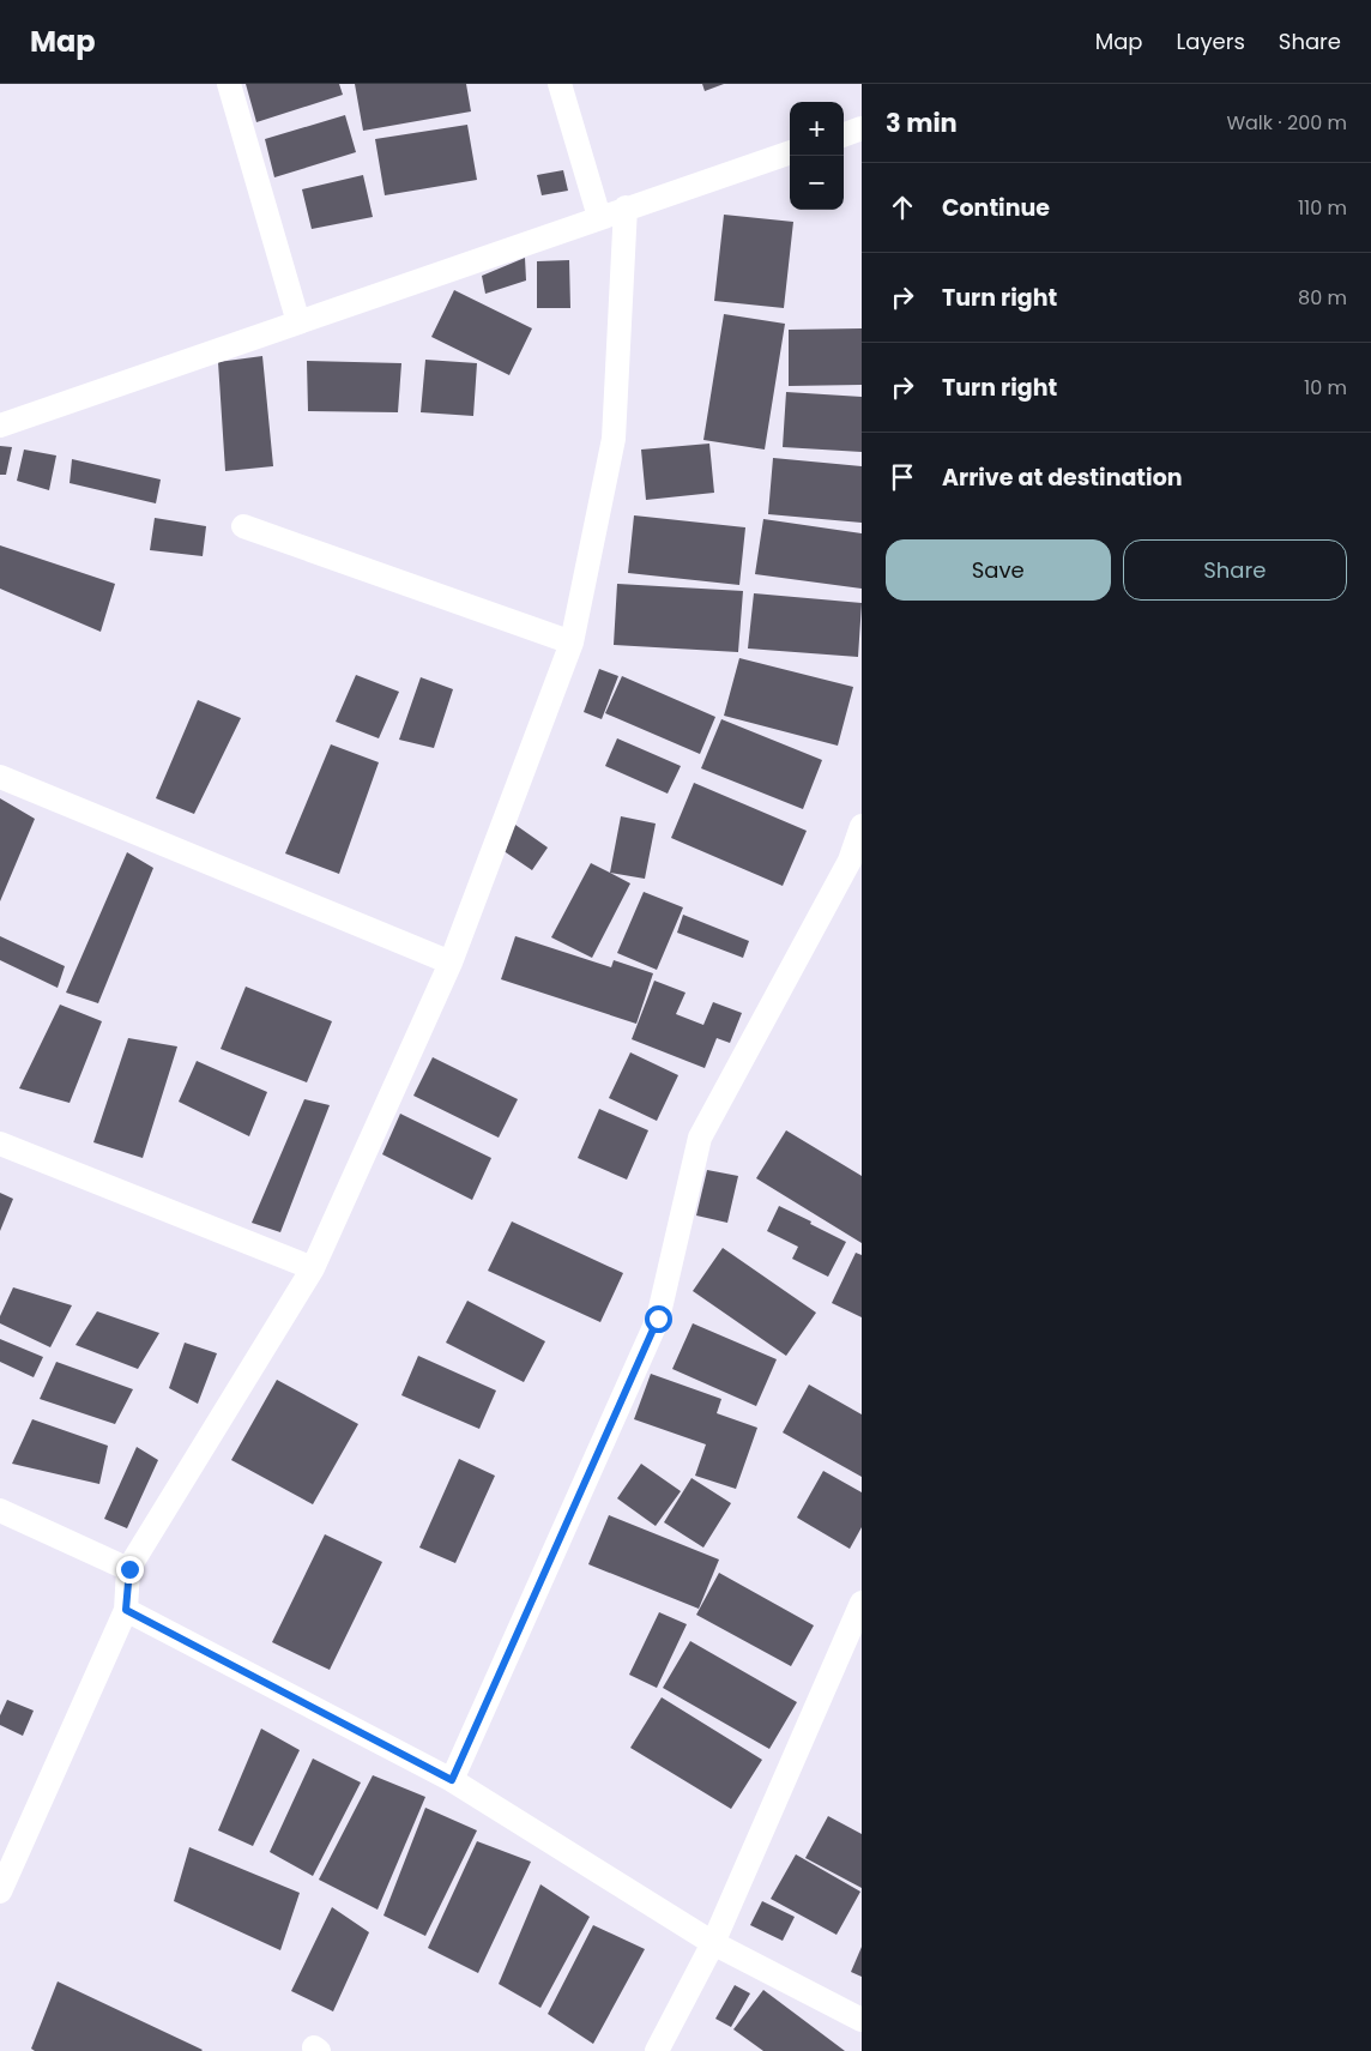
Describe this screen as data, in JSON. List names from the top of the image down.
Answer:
{
  "page": {
    "header": "Map",
    "nav": ["Map", "Layers", "Share"],
    "heading": ["3 min", "Walk · 200 m"],
    "map_buttons": ["+", "−"],
    "list": [
      ["Continue", "110 m"],
      ["Turn right", "80 m"],
      ["Turn right", "10 m"],
      "Arrive at destination"
    ],
    "buttons": ["Save", "Share"]
  }
}
